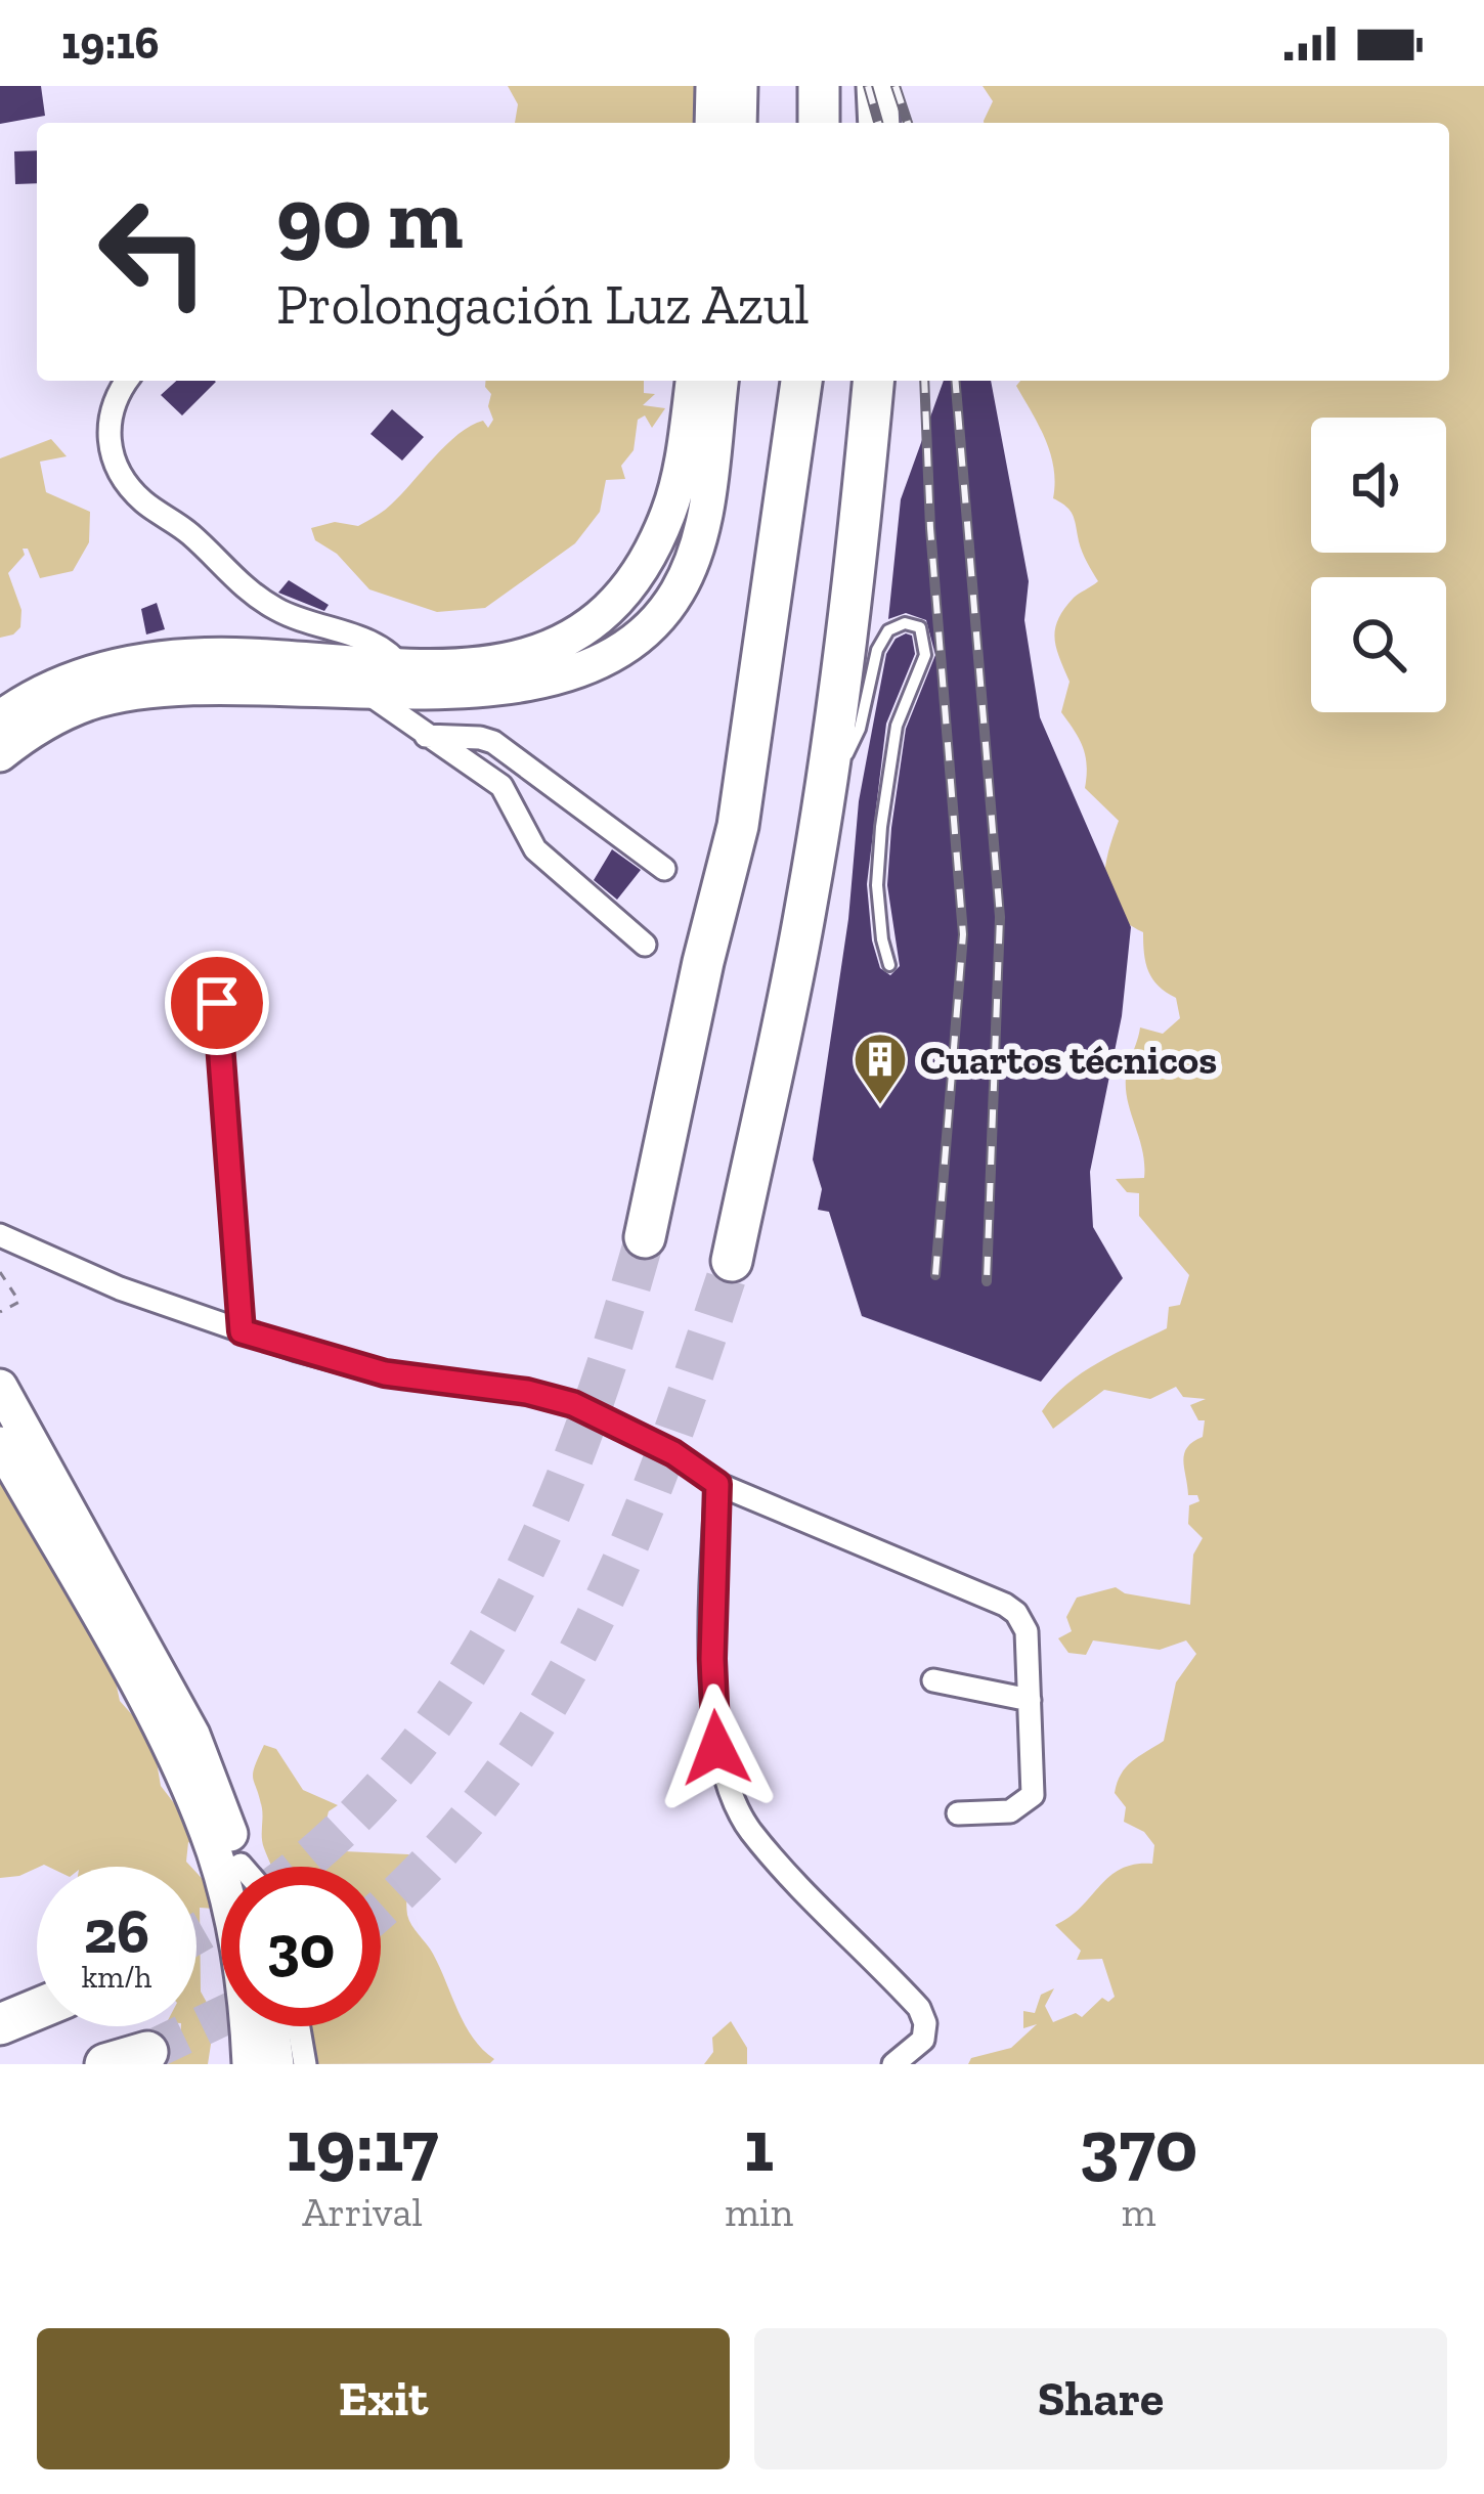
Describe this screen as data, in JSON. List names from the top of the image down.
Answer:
{
  "places": {
    "building": ["Cuartos técnicos"]
  },
  "page": {
    "status": "19:16",
    "turn": ["90 m", "Prolongación Luz Azul"],
    "speed": "26 km/h",
    "limit": "30",
    "eta": [
      "19:17",
      "Arrival",
      "1",
      "min",
      "370",
      "m"
    ],
    "buttons": ["Exit", "Share"]
  }
}
